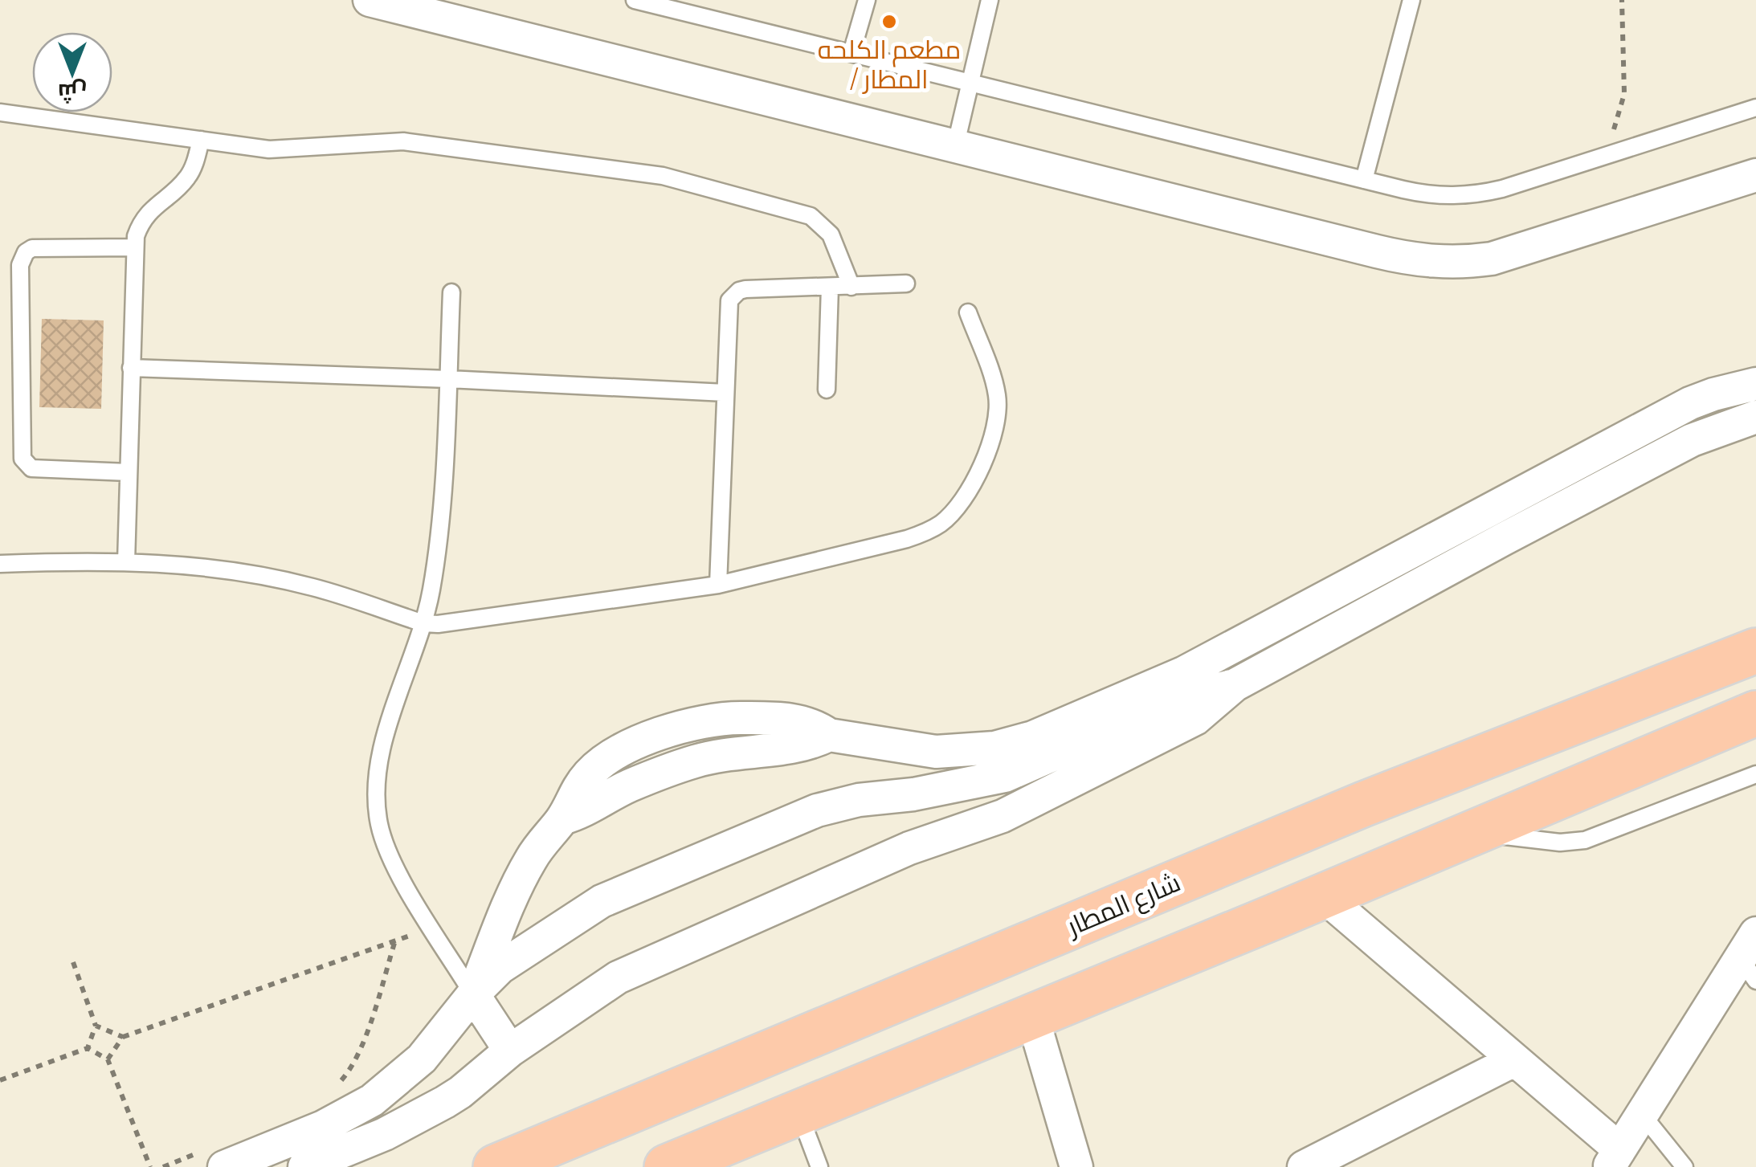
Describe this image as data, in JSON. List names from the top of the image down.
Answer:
{
  "streets": {
    "main road": ["شارع المطار"]
  },
  "places": ["مطعم الكلحه / المطار"],
  "north": "bottom"
}
